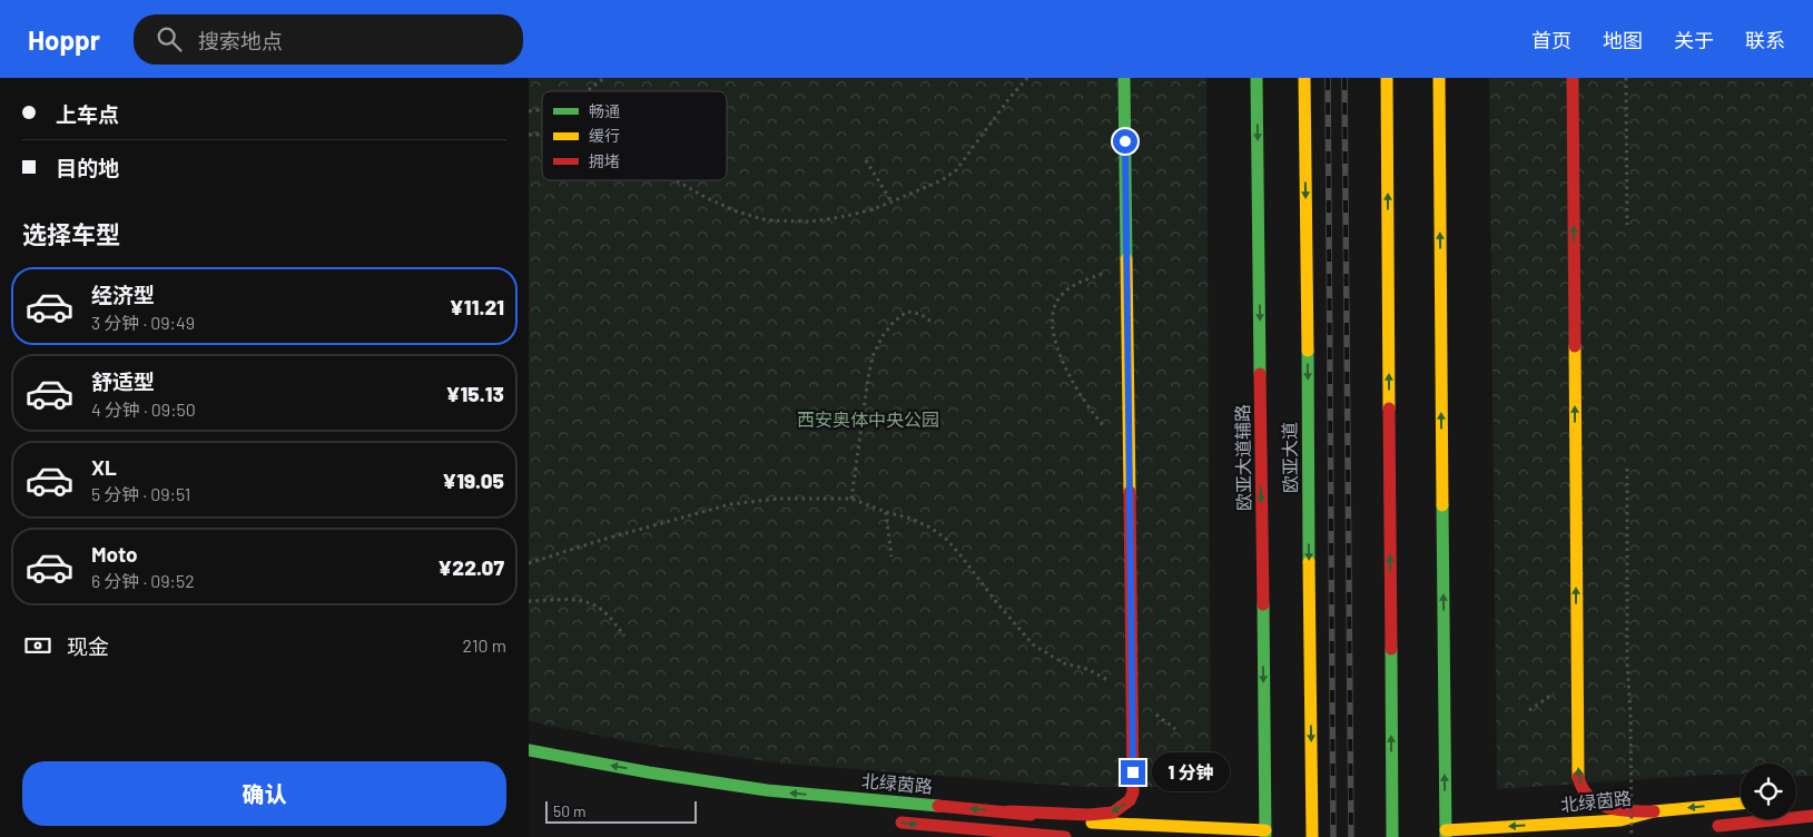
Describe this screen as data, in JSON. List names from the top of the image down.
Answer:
{
  "streets": {
    "street": ["欧亚大道辅路", "欧亚大道", "北绿茵路"]
  },
  "crossings": [
    ["欧亚大道辅路", "北绿茵路"]
  ],
  "one_way": ["欧亚大道辅路"],
  "parks": ["西安奥体中央公园"],
  "legend": ["畅通", "缓行", "拥堵"],
  "scale_bar": "50 m",
  "page": {
    "header": "Hoppr",
    "search": "搜索地点",
    "nav": [
      "首页",
      "地图",
      "关于",
      "联系"
    ],
    "banner": ["上车点", "目的地"],
    "heading": "选择车型",
    "list": [
      {
        "name": "经济型",
        "note": "3 分钟 · 09:49",
        "value": "¥11.21"
      },
      {
        "name": "舒适型",
        "note": "4 分钟 · 09:50",
        "value": "¥15.13"
      },
      {
        "name": "XL",
        "note": "5 分钟 · 09:51",
        "value": "¥19.05"
      },
      {
        "name": "Moto",
        "note": "6 分钟 · 09:52",
        "value": "¥22.07"
      }
    ],
    "pay": ["现金", "210 m"],
    "buttons": "确认",
    "bubble": "1 分钟",
    "scale": "50 m"
  }
}
